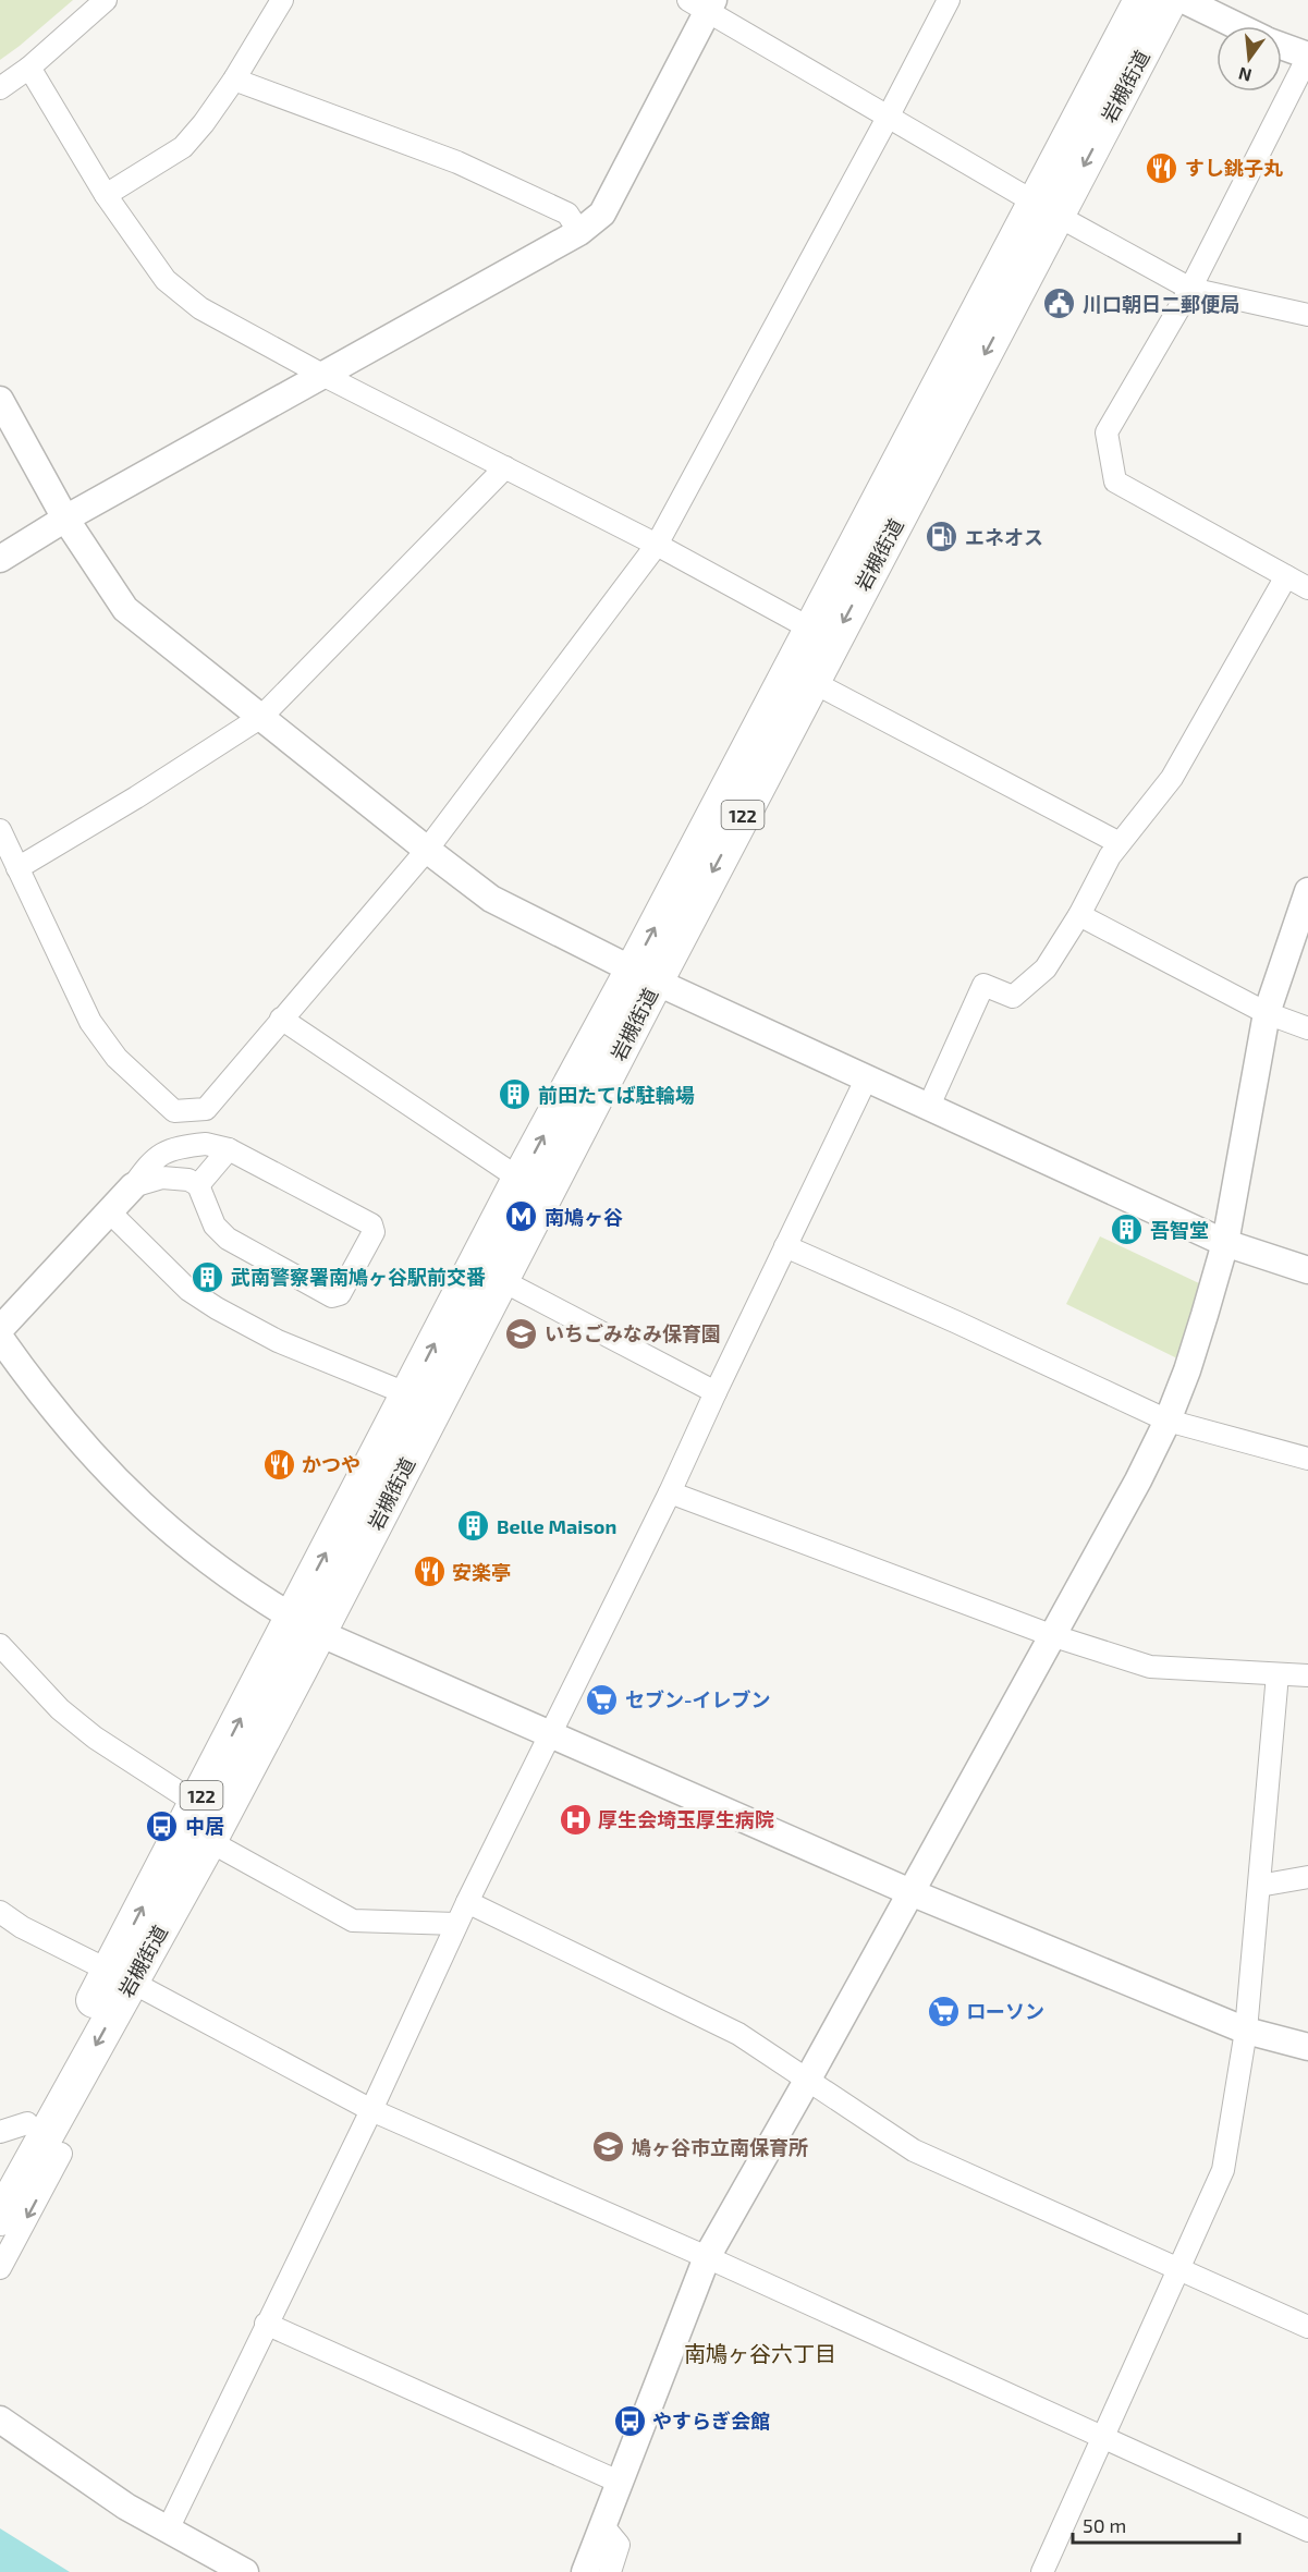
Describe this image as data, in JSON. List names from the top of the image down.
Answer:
{
  "streets": {
    "highway": ["岩槻街道", "122"]
  },
  "districts": ["南鳩ヶ谷六丁目"],
  "places": {
    "restaurant": ["すし銚子丸", "かつや", "安楽亭"],
    "public building": ["川口朝日二郵便局"],
    "fuel station": ["エネオス"],
    "building": [
      "前田たてば駐輪場",
      "吾智堂",
      "武南警察署南鳩ヶ谷駅前交番",
      "Belle Maison"
    ],
    "metro station": ["南鳩ヶ谷"],
    "school or university": ["いちごみなみ保育園", "鳩ヶ谷市立南保育所"],
    "supermarket": ["セブン-イレブン", "ローソン"],
    "hospital": ["厚生会埼玉厚生病院"],
    "bus stop": ["中居", "やすらぎ会館"]
  },
  "scale_bar": "50 m",
  "north": "bottom"
}
